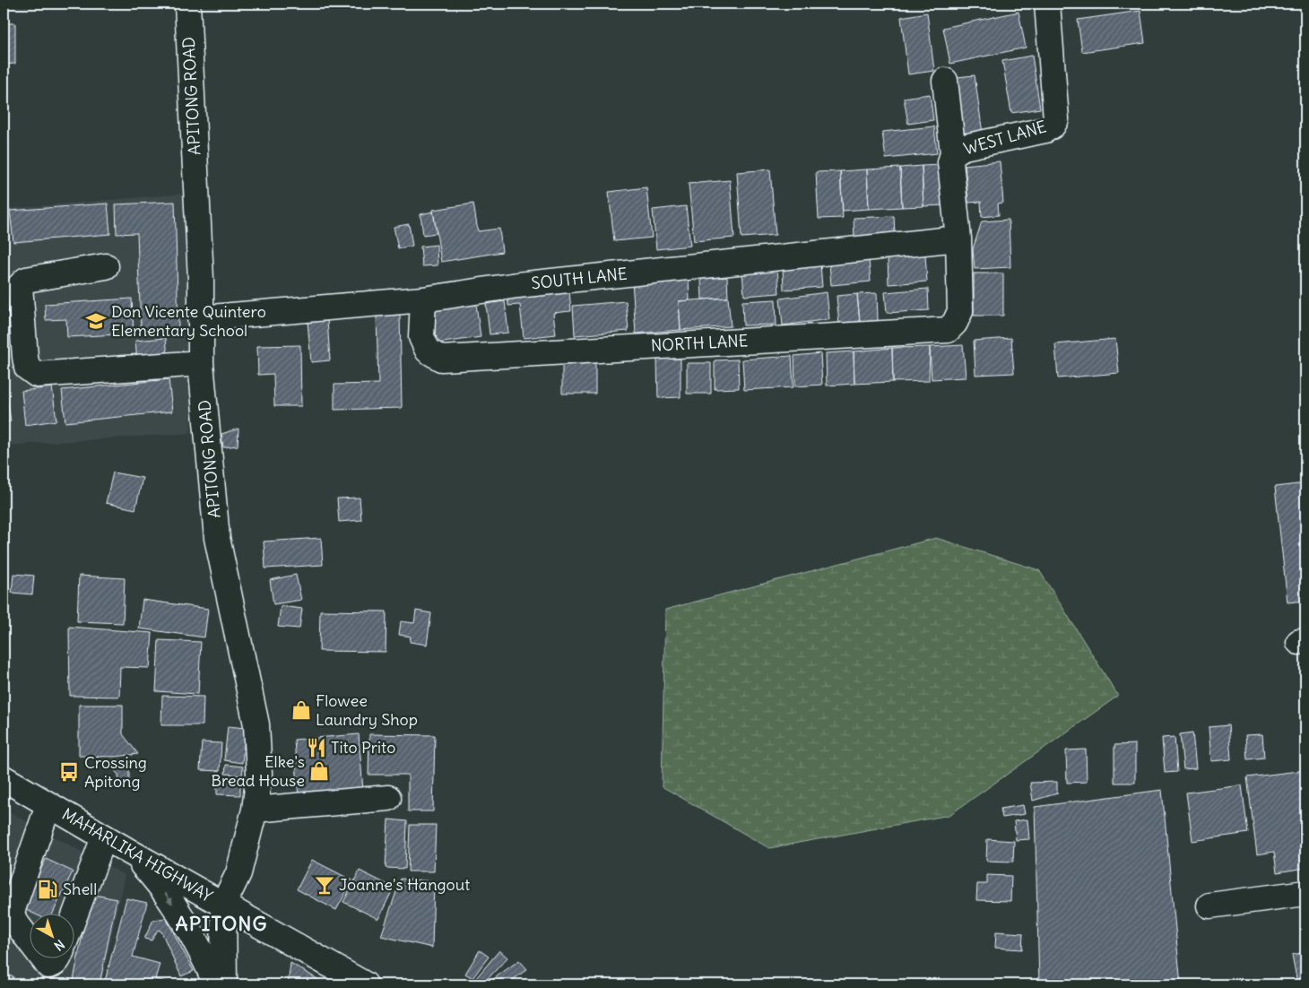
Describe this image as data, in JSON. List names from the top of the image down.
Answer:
{
  "streets": {
    "street": [
      "APITONG ROAD",
      "WEST LANE",
      "SOUTH LANE",
      "NORTH LANE",
      "MAHARLIKA HIGHWAY"
    ]
  },
  "crossings": [
    ["APITONG ROAD", "SOUTH LANE"],
    ["APITONG ROAD", "MAHARLIKA HIGHWAY"],
    ["WEST LANE", "SOUTH LANE"],
    ["WEST LANE", "NORTH LANE"],
    ["SOUTH LANE", "NORTH LANE"]
  ],
  "districts": ["APITONG"],
  "places": {
    "school or university": ["Don Vicente Quintero Elementary School"],
    "shop": ["Flowee Laundry Shop", "Elke's Bread House"],
    "restaurant": ["Tito Prito"],
    "bus stop": ["Crossing Apitong"],
    "bar": ["Joanne's Hangout"],
    "fuel station": ["Shell"]
  },
  "north": "bottom right"
}
